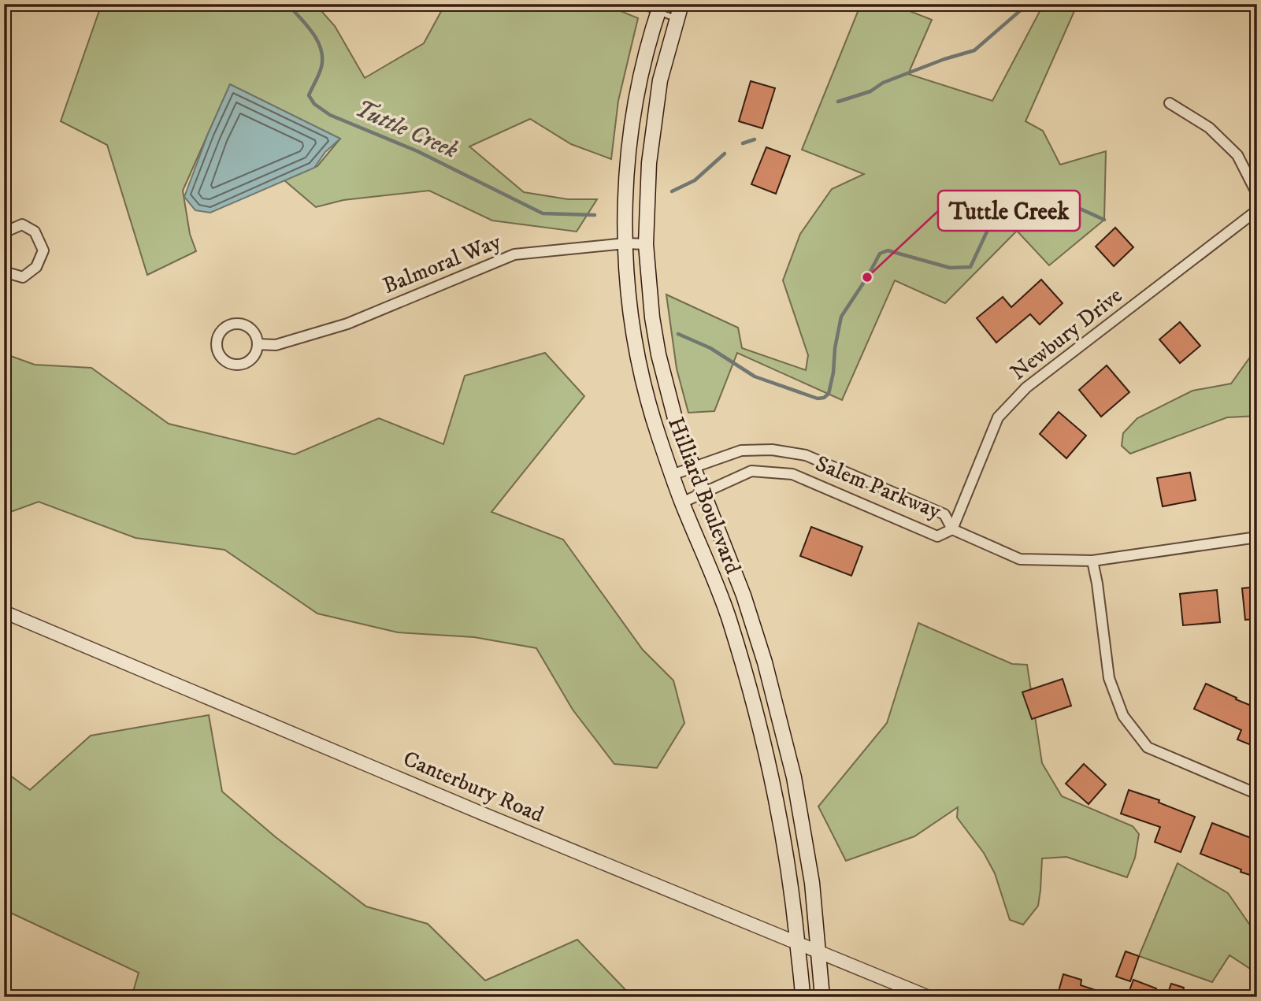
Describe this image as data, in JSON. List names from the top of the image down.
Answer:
{
  "streets": {
    "main road": ["Hilliard Boulevard"],
    "street": [
      "Balmoral Way",
      "Newbury Drive",
      "Salem Parkway",
      "Canterbury Road"
    ]
  },
  "crossings": [
    ["Balmoral Way", "Hilliard Boulevard"],
    ["Newbury Drive", "Salem Parkway"],
    ["Salem Parkway", "Hilliard Boulevard"],
    ["Hilliard Boulevard", "Canterbury Road"]
  ],
  "water": ["Tuttle Creek"],
  "places": ["Tuttle Creek"]
}
